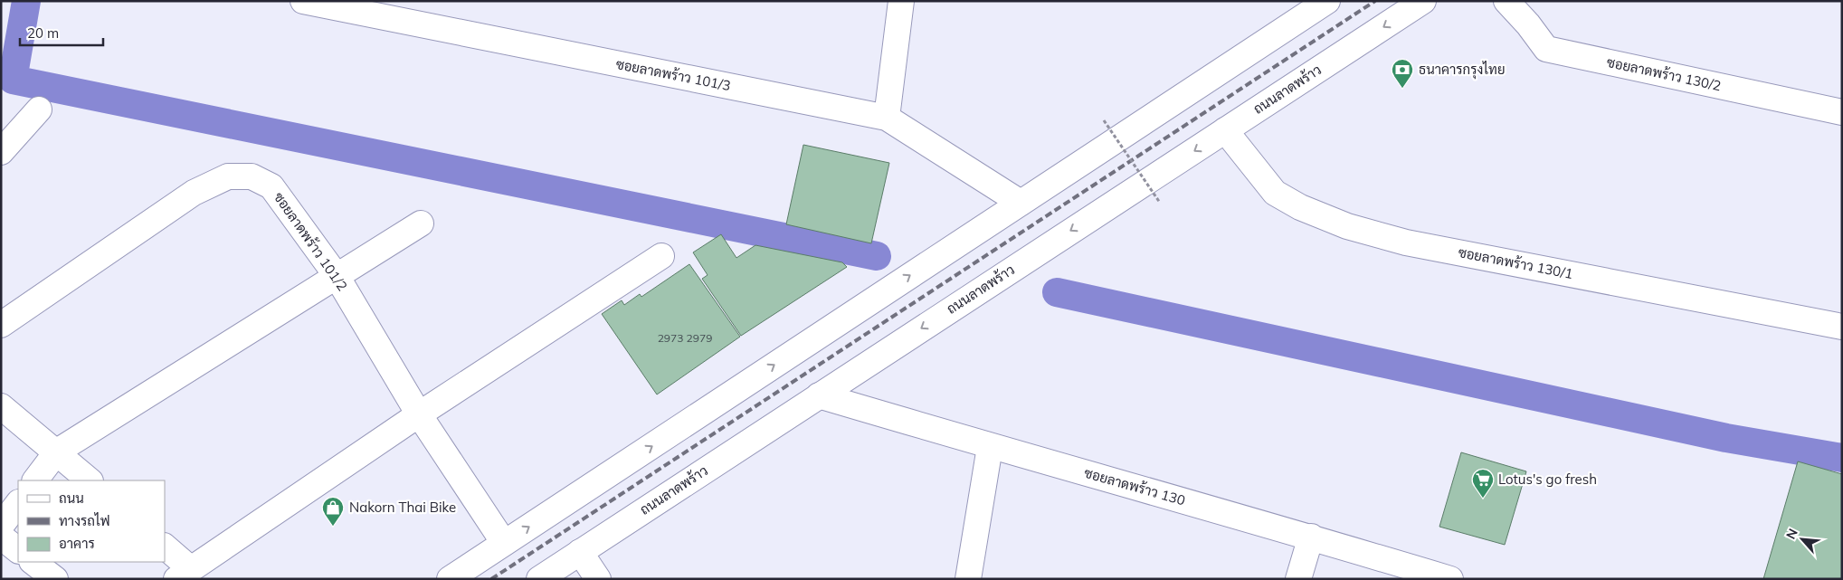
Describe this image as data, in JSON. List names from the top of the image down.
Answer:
{
  "streets": {
    "street": [
      "ซอยลาดพร้าว 130/2",
      "ซอยลาดพร้าว 101/3",
      "ถนนลาดพร้าว",
      "ซอยลาดพร้าว 101/2",
      "ซอยลาดพร้าว 130/1",
      "ซอยลาดพร้าว 130"
    ]
  },
  "crossings": [
    ["ถนนลาดพร้าว", "ซอยลาดพร้าว 130/1"],
    ["ถนนลาดพร้าว", "ซอยลาดพร้าว 130"]
  ],
  "places": {
    "bank": ["ธนาคารกรุงไทย"],
    "supermarket": ["Lotus's go fresh"],
    "shop": ["Nakorn Thai Bike"]
  },
  "house_numbers": ["2973 2979"],
  "legend": ["ถนน", "ทางรถไฟ", "อาคาร"],
  "scale_bar": "20 m",
  "north": "top left"
}
